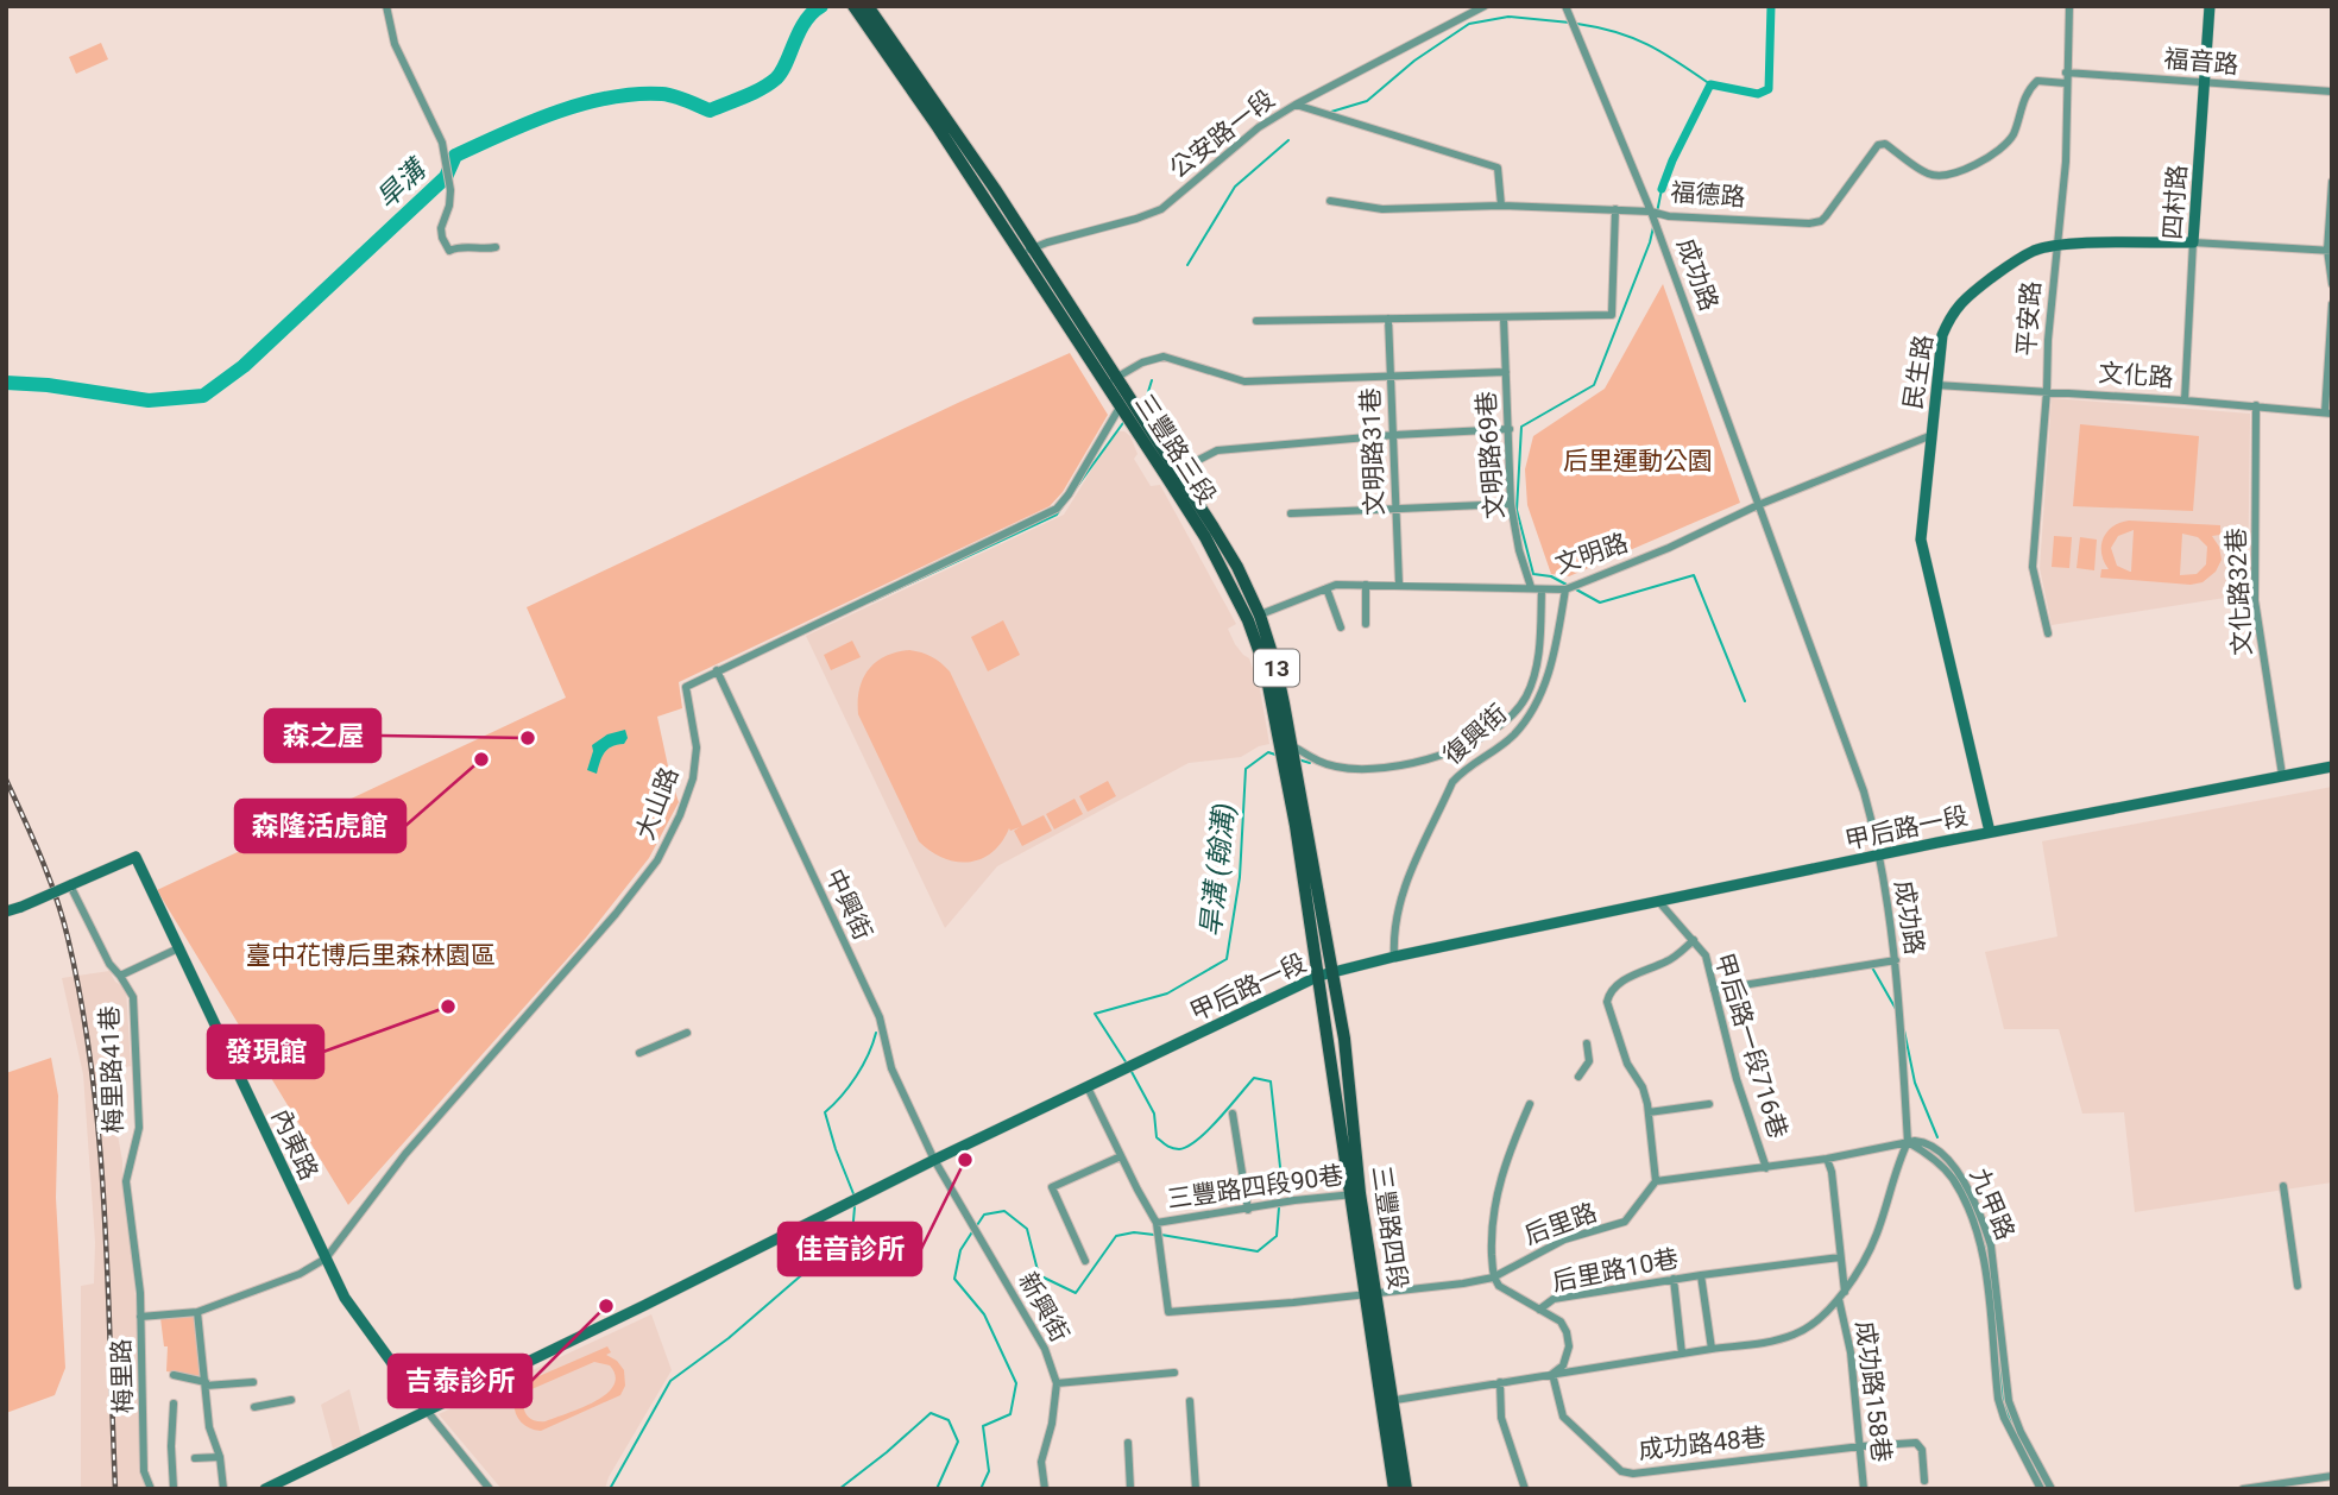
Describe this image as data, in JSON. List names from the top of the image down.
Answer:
{
  "streets": {
    "main road": [
      "四村路",
      "民生路",
      "三豐路三段",
      "13",
      "甲后路一段",
      "內東路",
      "三豐路四段"
    ],
    "street": [
      "福音路",
      "公安路一段",
      "福德路",
      "成功路",
      "平安路",
      "文化路",
      "文明路31巷",
      "文明路69巷",
      "文明路",
      "文化路32巷",
      "復興街",
      "大山路",
      "中興街",
      "甲后路一段716巷",
      "梅里路41巷",
      "三豐路四段90巷",
      "九甲路",
      "后里路",
      "后里路10巷",
      "新興街",
      "梅里路",
      "成功路158巷",
      "成功路48巷"
    ]
  },
  "crossings": [
    ["福音路", "四村路"],
    ["福音路", "平安路"],
    ["公安路一段", "三豐路三段"],
    ["福德路", "成功路"],
    ["福德路", "平安路"],
    ["四村路", "民生路"],
    ["四村路", "文化路"],
    ["成功路", "文明路"],
    ["成功路", "甲后路一段"],
    ["成功路", "九甲路"],
    ["成功路", "三豐路四段"],
    ["成功路", "成功路158巷"],
    ["成功路", "成功路48巷"],
    ["平安路", "民生路"],
    ["平安路", "文化路"],
    ["民生路", "文化路"],
    ["民生路", "文明路"],
    ["民生路", "甲后路一段"],
    ["文化路", "文化路32巷"],
    ["三豐路三段", "文明路"],
    ["三豐路三段", "復興街"],
    ["三豐路三段", "大山路"],
    ["三豐路三段", "甲后路一段"],
    ["三豐路三段", "三豐路四段"],
    ["文明路31巷", "文明路"],
    ["文明路69巷", "文明路"],
    ["文明路", "復興街"],
    ["文化路32巷", "甲后路一段"],
    ["復興街", "甲后路一段"],
    ["大山路", "中興街"],
    ["大山路", "內東路"],
    ["大山路", "梅里路"],
    ["甲后路一段", "中興街"],
    ["甲后路一段", "甲后路一段716巷"],
    ["甲后路一段", "內東路"],
    ["甲后路一段", "三豐路四段"],
    ["甲后路一段", "新興街"],
    ["中興街", "新興街"],
    ["梅里路41巷", "內東路"],
    ["梅里路41巷", "梅里路"],
    ["內東路", "梅里路"],
    ["三豐路四段90巷", "后里路"],
    ["三豐路四段90巷", "三豐路四段"],
    ["后里路", "三豐路四段"],
    ["成功路158巷", "成功路48巷"]
  ],
  "water": ["旱溝", "旱溝 (翰溝)"],
  "parks": ["后里運動公園", "臺中花博后里森林園區"],
  "places": [
    "森之屋",
    "森隆活虎館",
    "發現館",
    "佳音診所",
    "吉泰診所"
  ]
}
